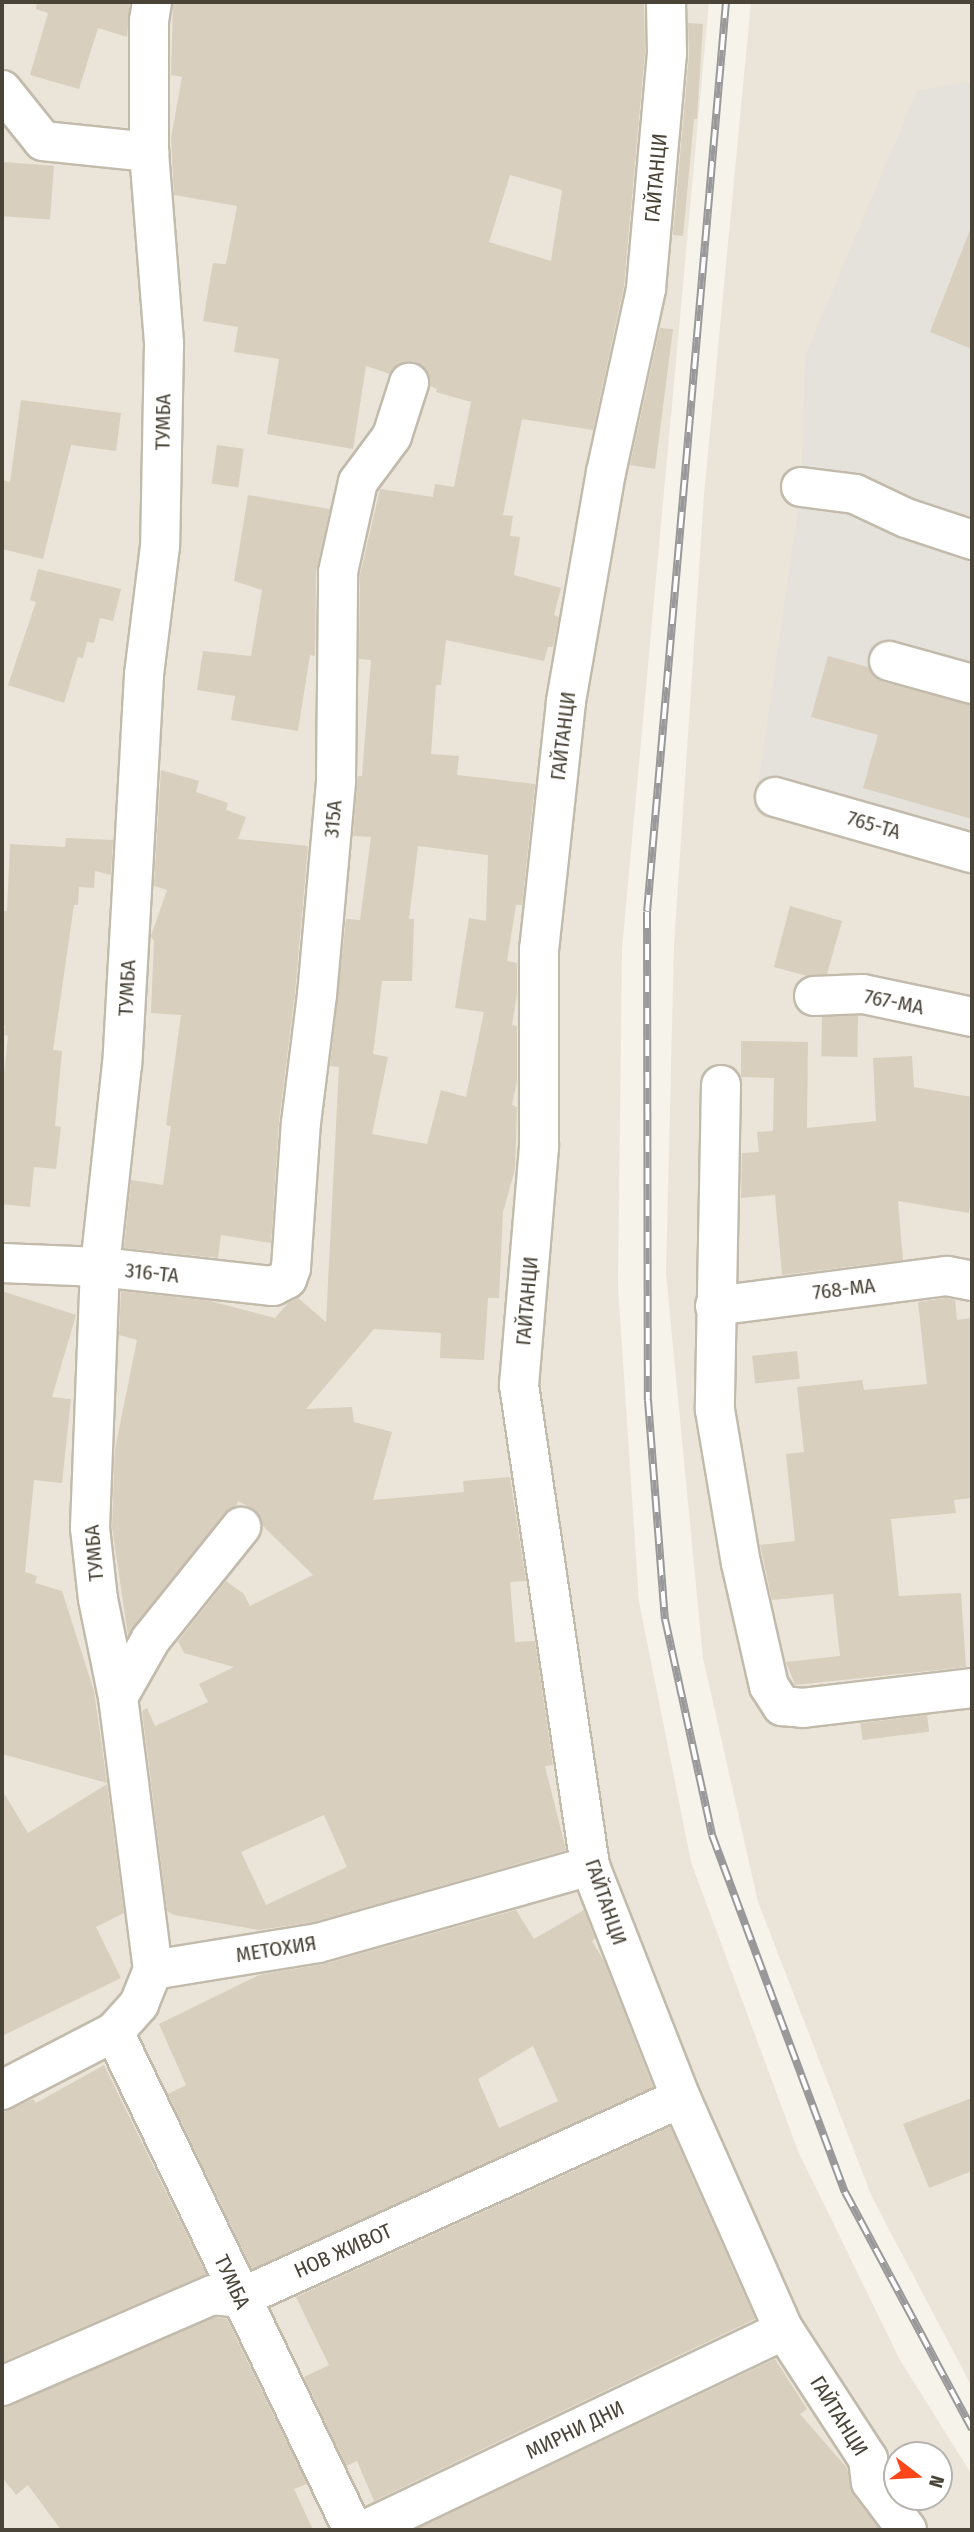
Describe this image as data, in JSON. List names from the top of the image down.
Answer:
{
  "streets": {
    "street": [
      "ГАЙТАНЦИ",
      "ТУМБА",
      "315А",
      "765-ТА",
      "767-МА",
      "316-ТА",
      "768-МА",
      "МЕТОХИЯ",
      "НОВ ЖИВОТ",
      "МИРНИ ДНИ"
    ]
  },
  "crossings": [
    ["ГАЙТАНЦИ", "МЕТОХИЯ"],
    ["ГАЙТАНЦИ", "НОВ ЖИВОТ"],
    ["ГАЙТАНЦИ", "МИРНИ ДНИ"],
    ["ТУМБА", "316-ТА"],
    ["ТУМБА", "МЕТОХИЯ"],
    ["ТУМБА", "НОВ ЖИВОТ"],
    ["315А", "316-ТА"]
  ],
  "north": "right"
}
